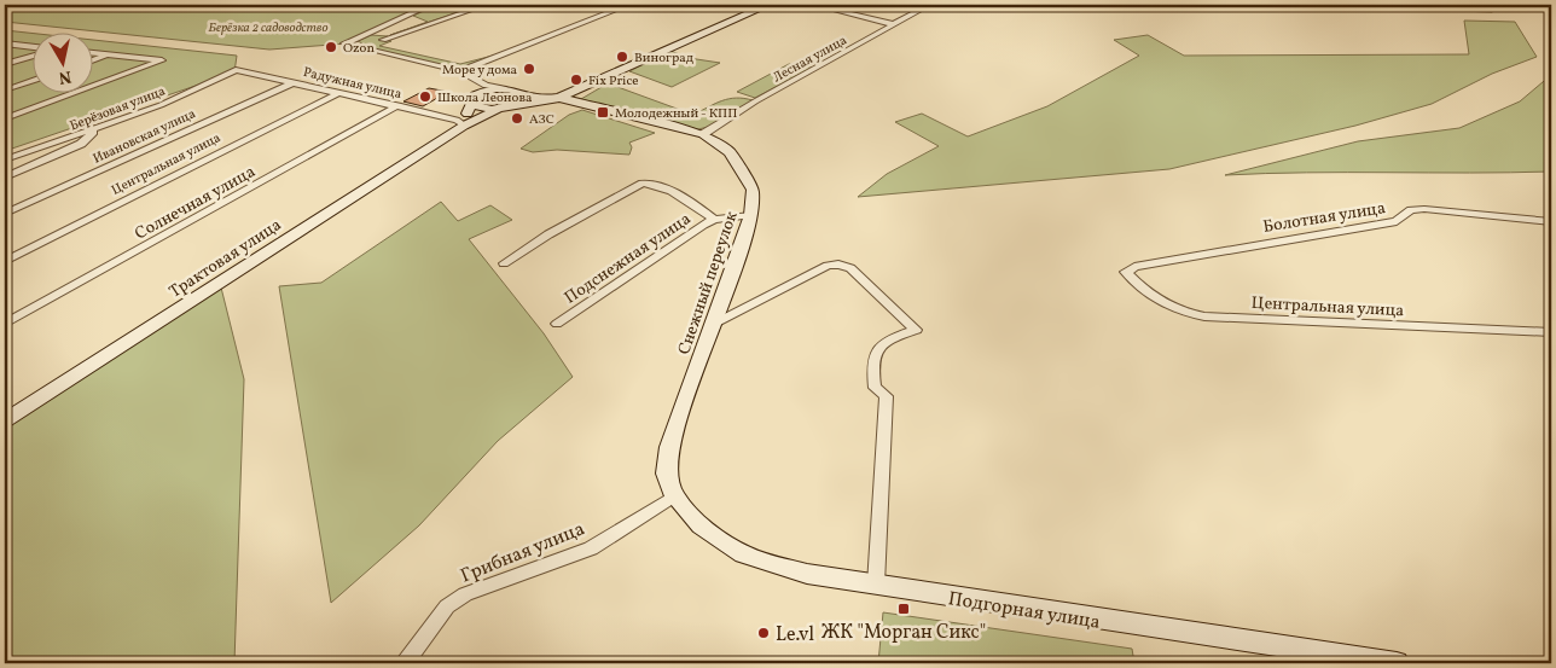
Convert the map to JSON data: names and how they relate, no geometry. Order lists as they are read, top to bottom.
{
  "streets": {
    "street": [
      "Лесная улица",
      "Радужная улица",
      "Берёзовая улица",
      "Ивановская улица",
      "Центральная улица",
      "Солнечная улица",
      "Болотная улица",
      "Трактовая улица",
      "Подснежная улица",
      "Снежный переулок",
      "Грибная улица",
      "Подгорная улица"
    ]
  },
  "crossings": [
    ["Лесная улица", "Снежный переулок"],
    ["Радужная улица", "Берёзовая улица"],
    ["Радужная улица", "Ивановская улица"],
    ["Радужная улица", "Центральная улица"],
    ["Радужная улица", "Солнечная улица"],
    ["Радужная улица", "Трактовая улица"],
    ["Центральная улица", "Болотная улица"],
    ["Подснежная улица", "Снежный переулок"],
    ["Снежный переулок", "Грибная улица"],
    ["Снежный переулок", "Подгорная улица"],
    ["Грибная улица", "Подгорная улица"]
  ],
  "parks": ["Берёзка 2 садоводство"],
  "places": {
    "other": [
      "Ozon",
      "Виноград",
      "Море у дома",
      "Fix Price",
      "Школа Леонова",
      "АЗС",
      "Le.vl"
    ],
    "transit": ["Молодежный - КПП", "ЖК \"Морган Сикс\""]
  },
  "north": "bottom"
}
